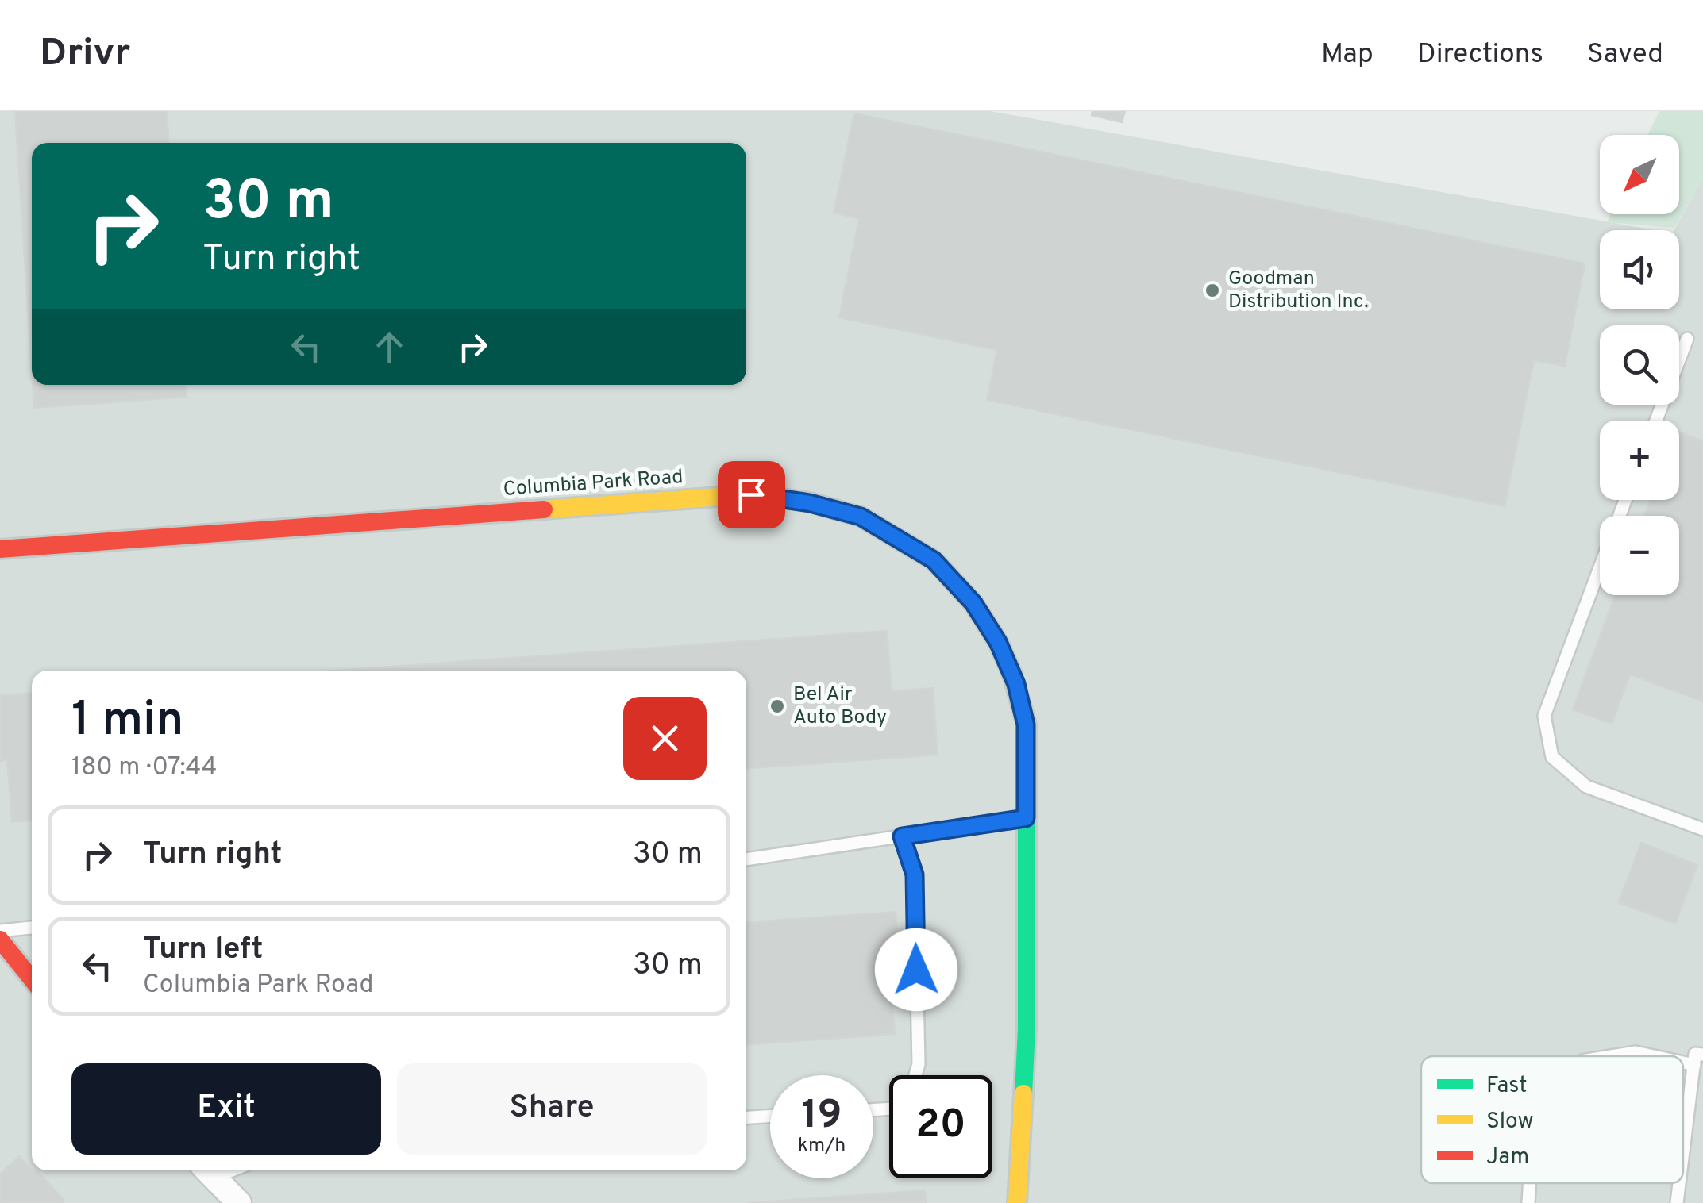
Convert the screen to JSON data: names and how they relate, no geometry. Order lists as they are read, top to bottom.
{
  "streets": {
    "street": ["Columbia Park Road"]
  },
  "places": ["Goodman Distribution Inc.", "Bel Air Auto Body"],
  "legend": ["Fast", "Slow", "Jam"],
  "north": "bottom left",
  "page": {
    "header": "Drivr",
    "nav": ["Map", "Directions", "Saved"],
    "map_buttons": ["+", "−"],
    "turn": ["30 m", "Turn right"],
    "heading": ["1 min", "180 m · 07:44"],
    "list": [
      {
        "name": "Turn right",
        "value": "30 m"
      },
      {
        "name": "Turn left",
        "note": "Columbia Park Road",
        "value": "30 m"
      }
    ],
    "buttons": ["Exit", "Share"],
    "speed": "19 km/h",
    "limit": "20"
  }
}
